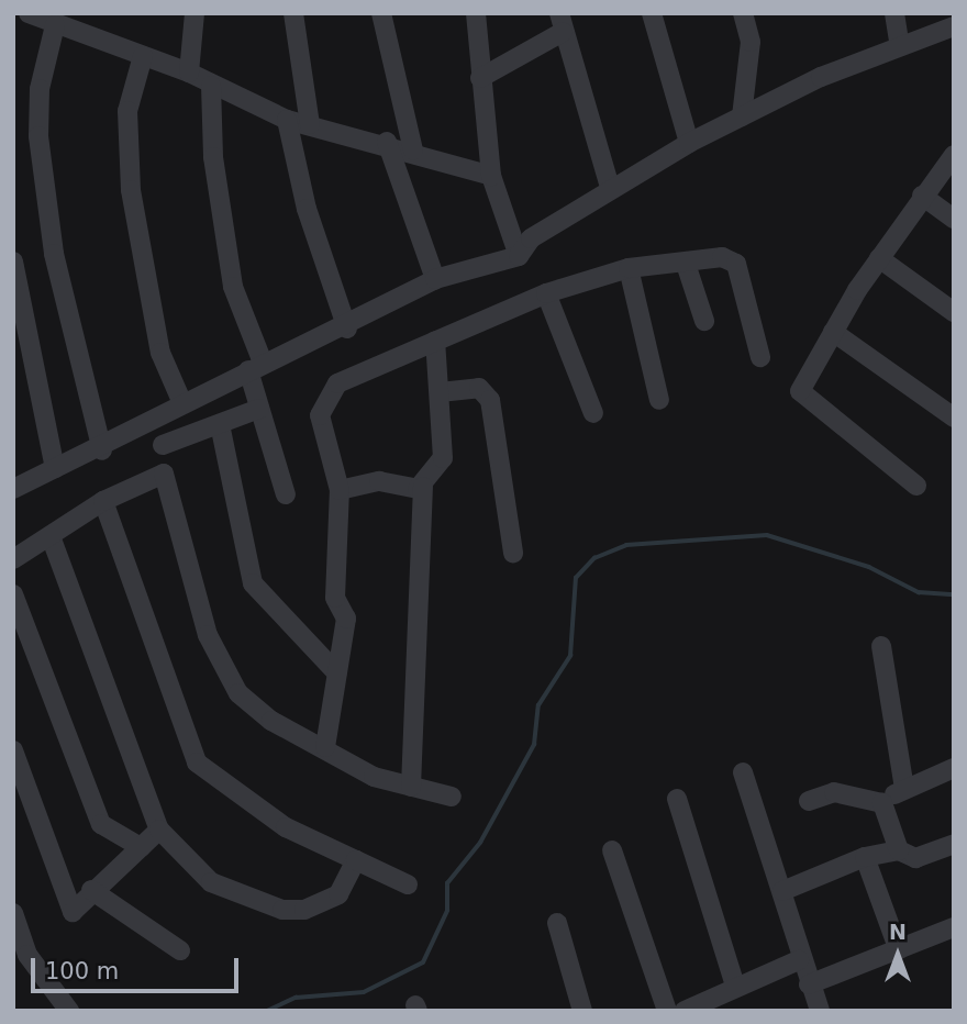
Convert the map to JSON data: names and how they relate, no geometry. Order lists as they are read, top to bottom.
{
  "scale_bar": "100 m",
  "north": "top"
}
